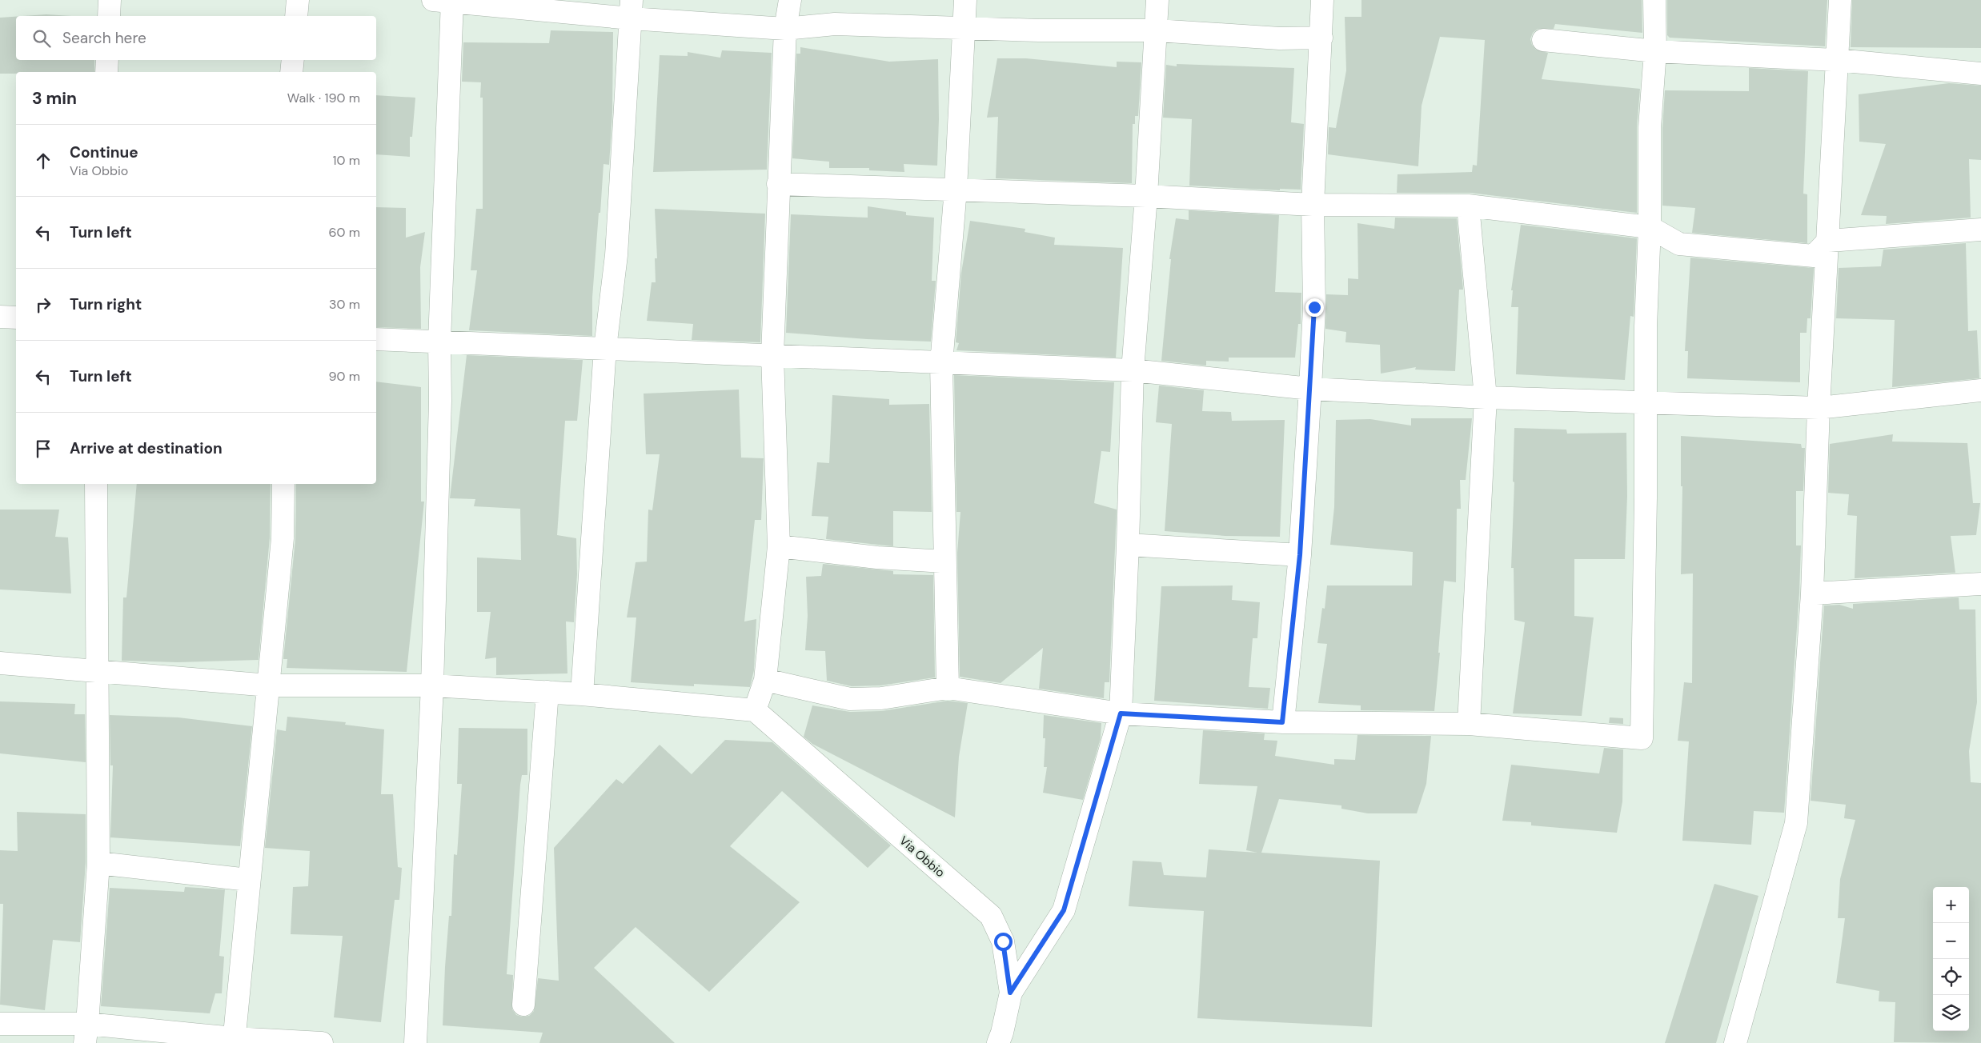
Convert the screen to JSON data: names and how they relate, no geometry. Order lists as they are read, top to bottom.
{
  "streets": {
    "street": ["Via Obbio"]
  },
  "page": {
    "search": "Search here",
    "heading": ["3 min", "Walk · 190 m"],
    "list": [
      ["Continue", "Via Obbio", "10 m"],
      ["Turn left", "60 m"],
      ["Turn right", "30 m"],
      ["Turn left", "90 m"],
      "Arrive at destination"
    ],
    "map_buttons": ["+", "−"]
  }
}
